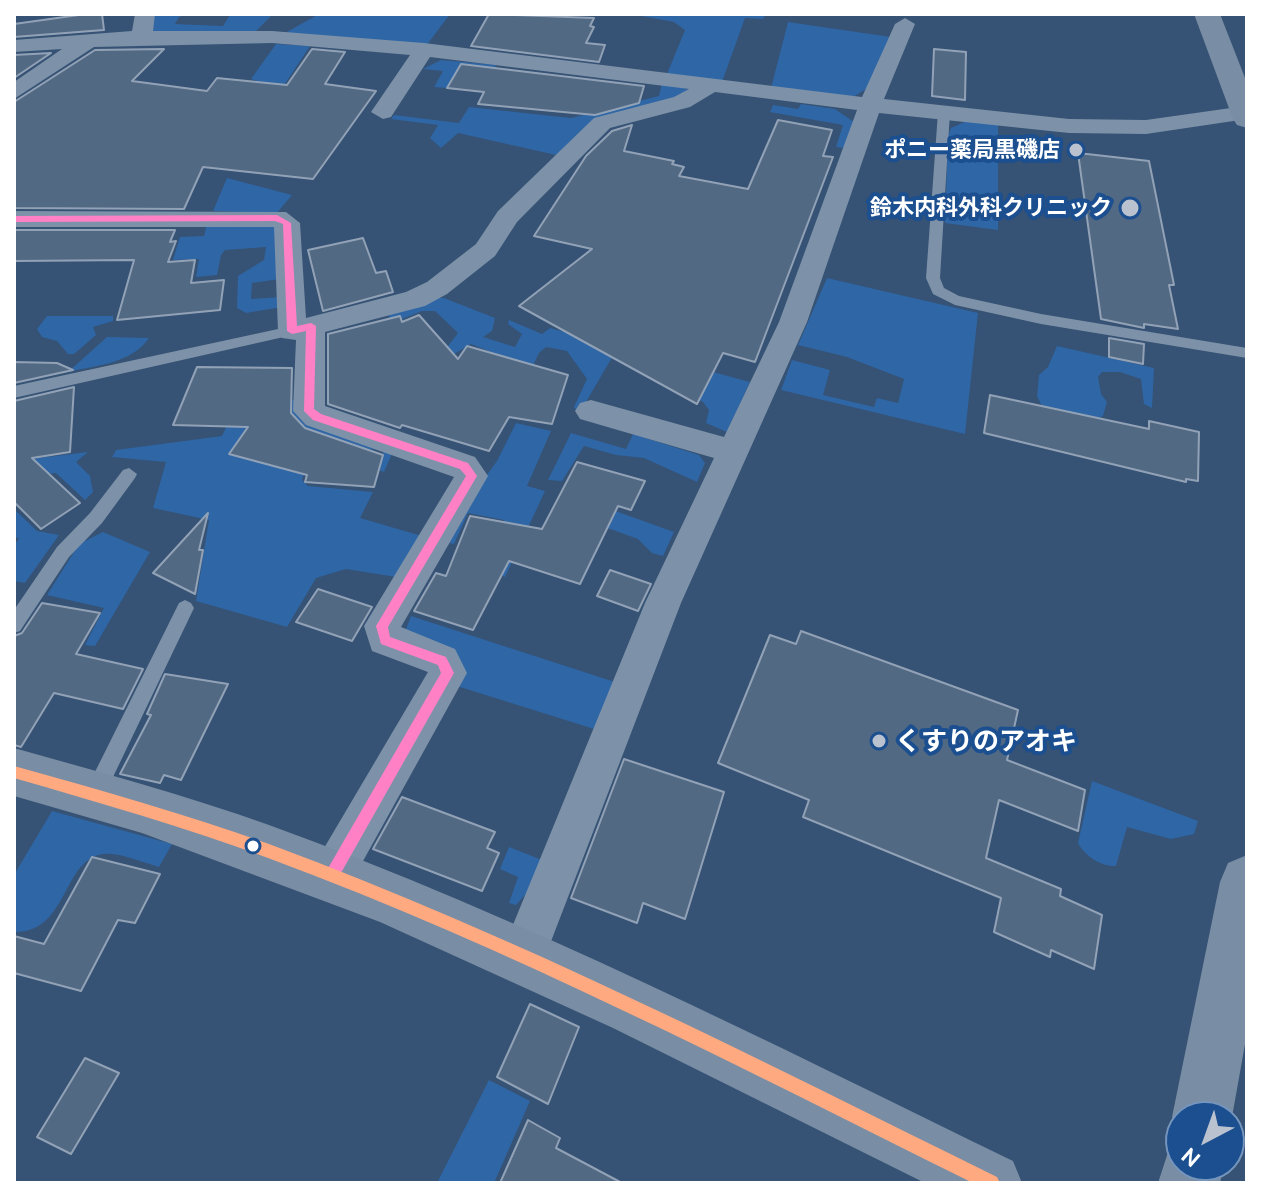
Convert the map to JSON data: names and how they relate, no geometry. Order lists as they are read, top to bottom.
{
  "places": ["ポニー薬局黒磯店", "鈴木内科外科クリニック", "くすりのアオキ"],
  "north": "bottom left"
}
